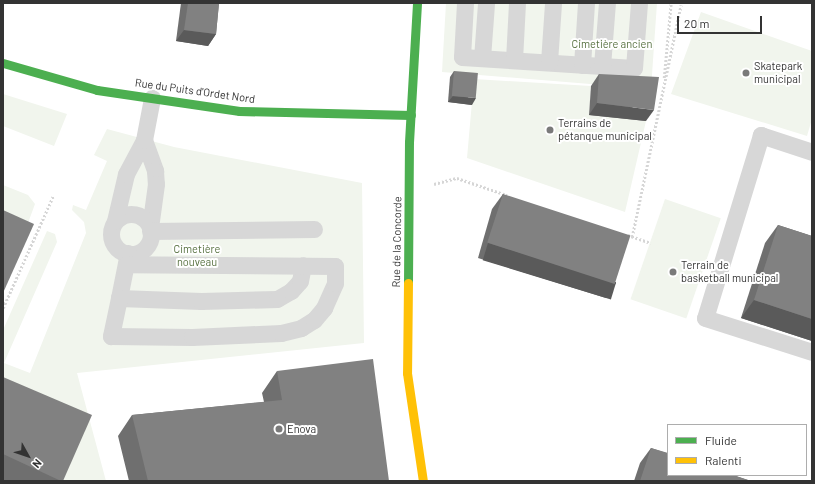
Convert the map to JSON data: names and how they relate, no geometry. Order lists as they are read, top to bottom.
{
  "streets": {
    "street": ["Rue du Puits d'Ordet Nord", "Rue de la Concorde"]
  },
  "crossings": [
    ["Rue du Puits d'Ordet Nord", "Rue de la Concorde"]
  ],
  "parks": ["Cimetière ancien", "Cimetière nouveau"],
  "places": [
    "Skatepark municipal",
    "Terrains de pétanque municipal",
    "Terrain de basketball municipal",
    "Enova"
  ],
  "legend": ["Fluide", "Ralenti"],
  "scale_bar": "20 m",
  "north": "bottom right"
}
